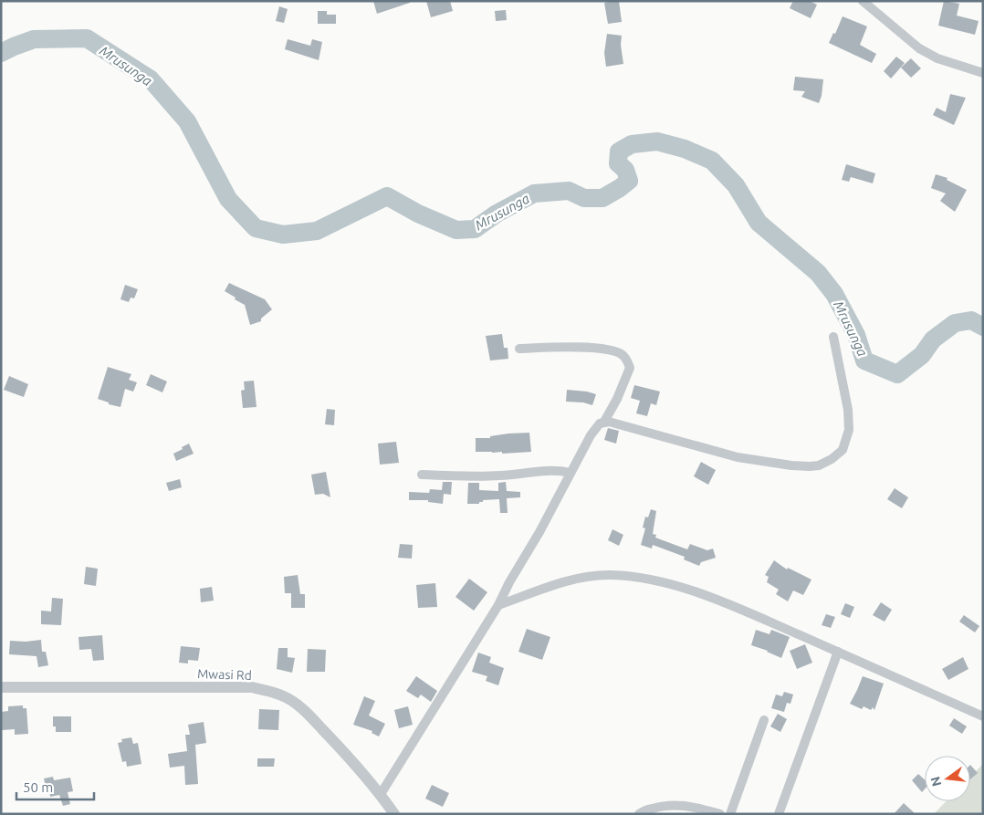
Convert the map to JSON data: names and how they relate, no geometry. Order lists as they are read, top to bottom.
{
  "streets": {
    "street": ["Mwasi Rd"]
  },
  "water": ["Mrusunga"],
  "scale_bar": "50 m",
  "north": "left"
}
